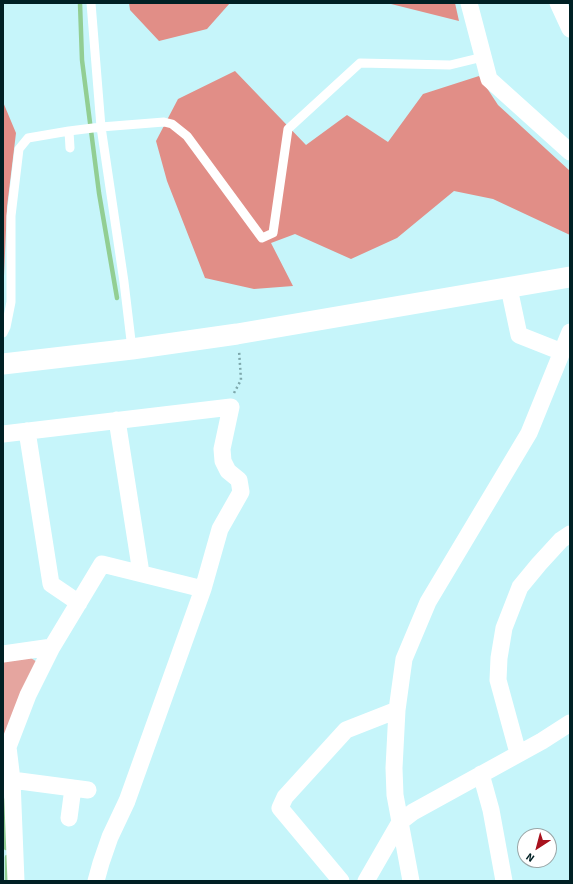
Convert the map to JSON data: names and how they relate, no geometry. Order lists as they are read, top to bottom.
{
  "north": "bottom left"
}
